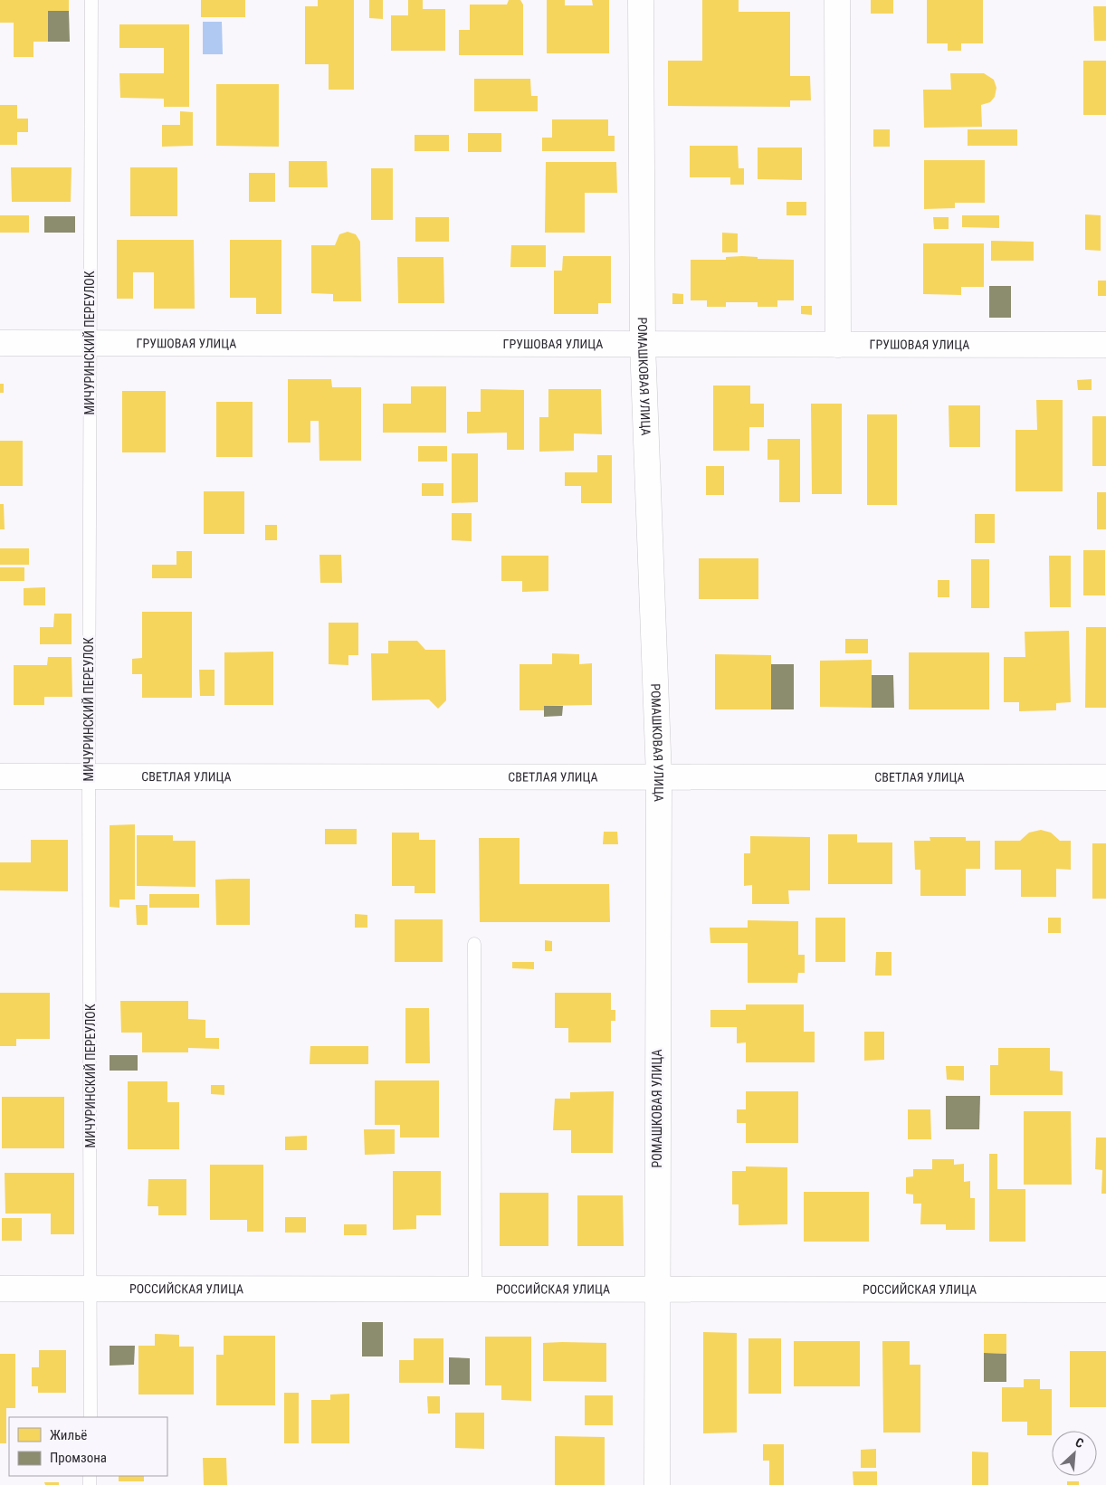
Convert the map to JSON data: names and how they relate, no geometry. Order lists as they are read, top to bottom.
{
  "streets": {
    "street": [
      "ГРУШОВАЯ УЛИЦА",
      "РОМАШКОВАЯ УЛИЦА",
      "СВЕТЛАЯ УЛИЦА",
      "РОССИЙСКАЯ УЛИЦА"
    ],
    "lane": ["МИЧУРИНСКИЙ ПЕРЕУЛОК"]
  },
  "crossings": [
    ["МИЧУРИНСКИЙ ПЕРЕУЛОК", "ГРУШОВАЯ УЛИЦА"],
    ["МИЧУРИНСКИЙ ПЕРЕУЛОК", "СВЕТЛАЯ УЛИЦА"],
    ["МИЧУРИНСКИЙ ПЕРЕУЛОК", "РОССИЙСКАЯ УЛИЦА"],
    ["ГРУШОВАЯ УЛИЦА", "РОМАШКОВАЯ УЛИЦА"],
    ["РОМАШКОВАЯ УЛИЦА", "СВЕТЛАЯ УЛИЦА"],
    ["РОМАШКОВАЯ УЛИЦА", "РОССИЙСКАЯ УЛИЦА"]
  ],
  "legend": ["Жильё", "Промзона"],
  "north": "top right"
}
